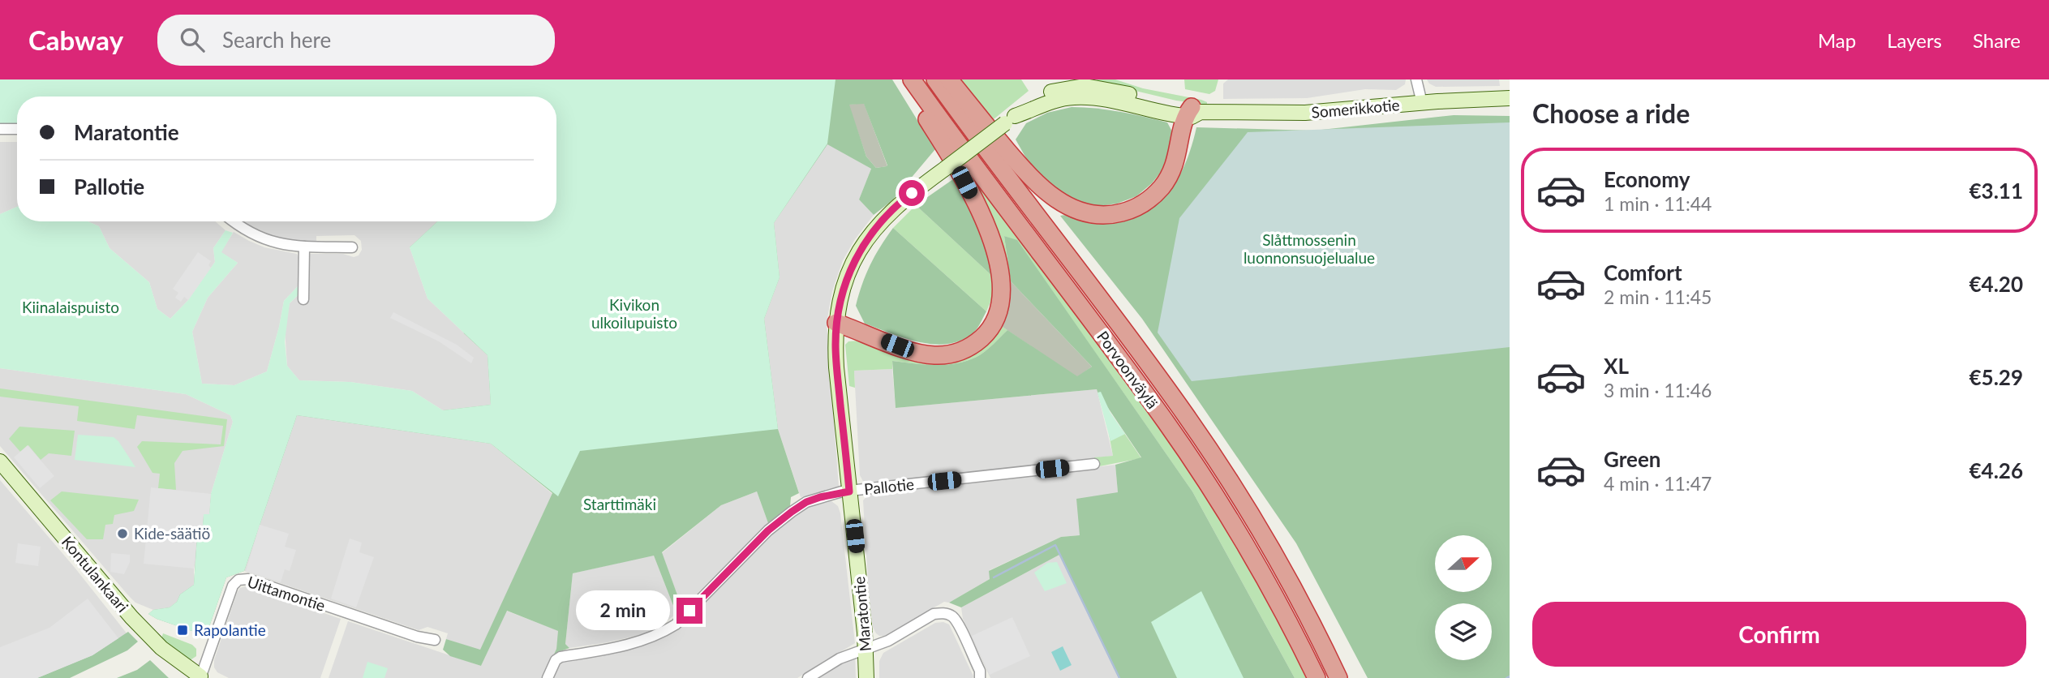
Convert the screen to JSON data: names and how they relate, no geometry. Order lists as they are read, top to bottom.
{
  "streets": {
    "highway": ["Porvoonväylä"],
    "main road": ["Somerikkotie", "Kontulankaari", "Maratontie"],
    "street": ["Pallotie", "Uittamontie"]
  },
  "crossings": [
    ["Somerikkotie", "Maratontie"],
    ["Pallotie", "Maratontie"],
    ["Kontulankaari", "Uittamontie"]
  ],
  "parks": [
    "Slåttmossenin luonnonsuojelualue",
    "Kivikon ulkoilupuisto",
    "Kiinalaispuisto",
    "Starttimäki"
  ],
  "places": {
    "other": ["Kide-säätiö"],
    "transit": ["Rapolantie"]
  },
  "north": "right",
  "page": {
    "header": "Cabway",
    "search": "Search here",
    "nav": ["Map", "Layers", "Share"],
    "heading": "Choose a ride",
    "banner": ["Maratontie", "Pallotie"],
    "list": [
      {
        "name": "Economy",
        "note": "1 min · 11:44",
        "value": "€3.11"
      },
      {
        "name": "Comfort",
        "note": "2 min · 11:45",
        "value": "€4.20"
      },
      {
        "name": "XL",
        "note": "3 min · 11:46",
        "value": "€5.29"
      },
      {
        "name": "Green",
        "note": "4 min · 11:47",
        "value": "€4.26"
      }
    ],
    "bubble": "2 min",
    "buttons": "Confirm"
  }
}
